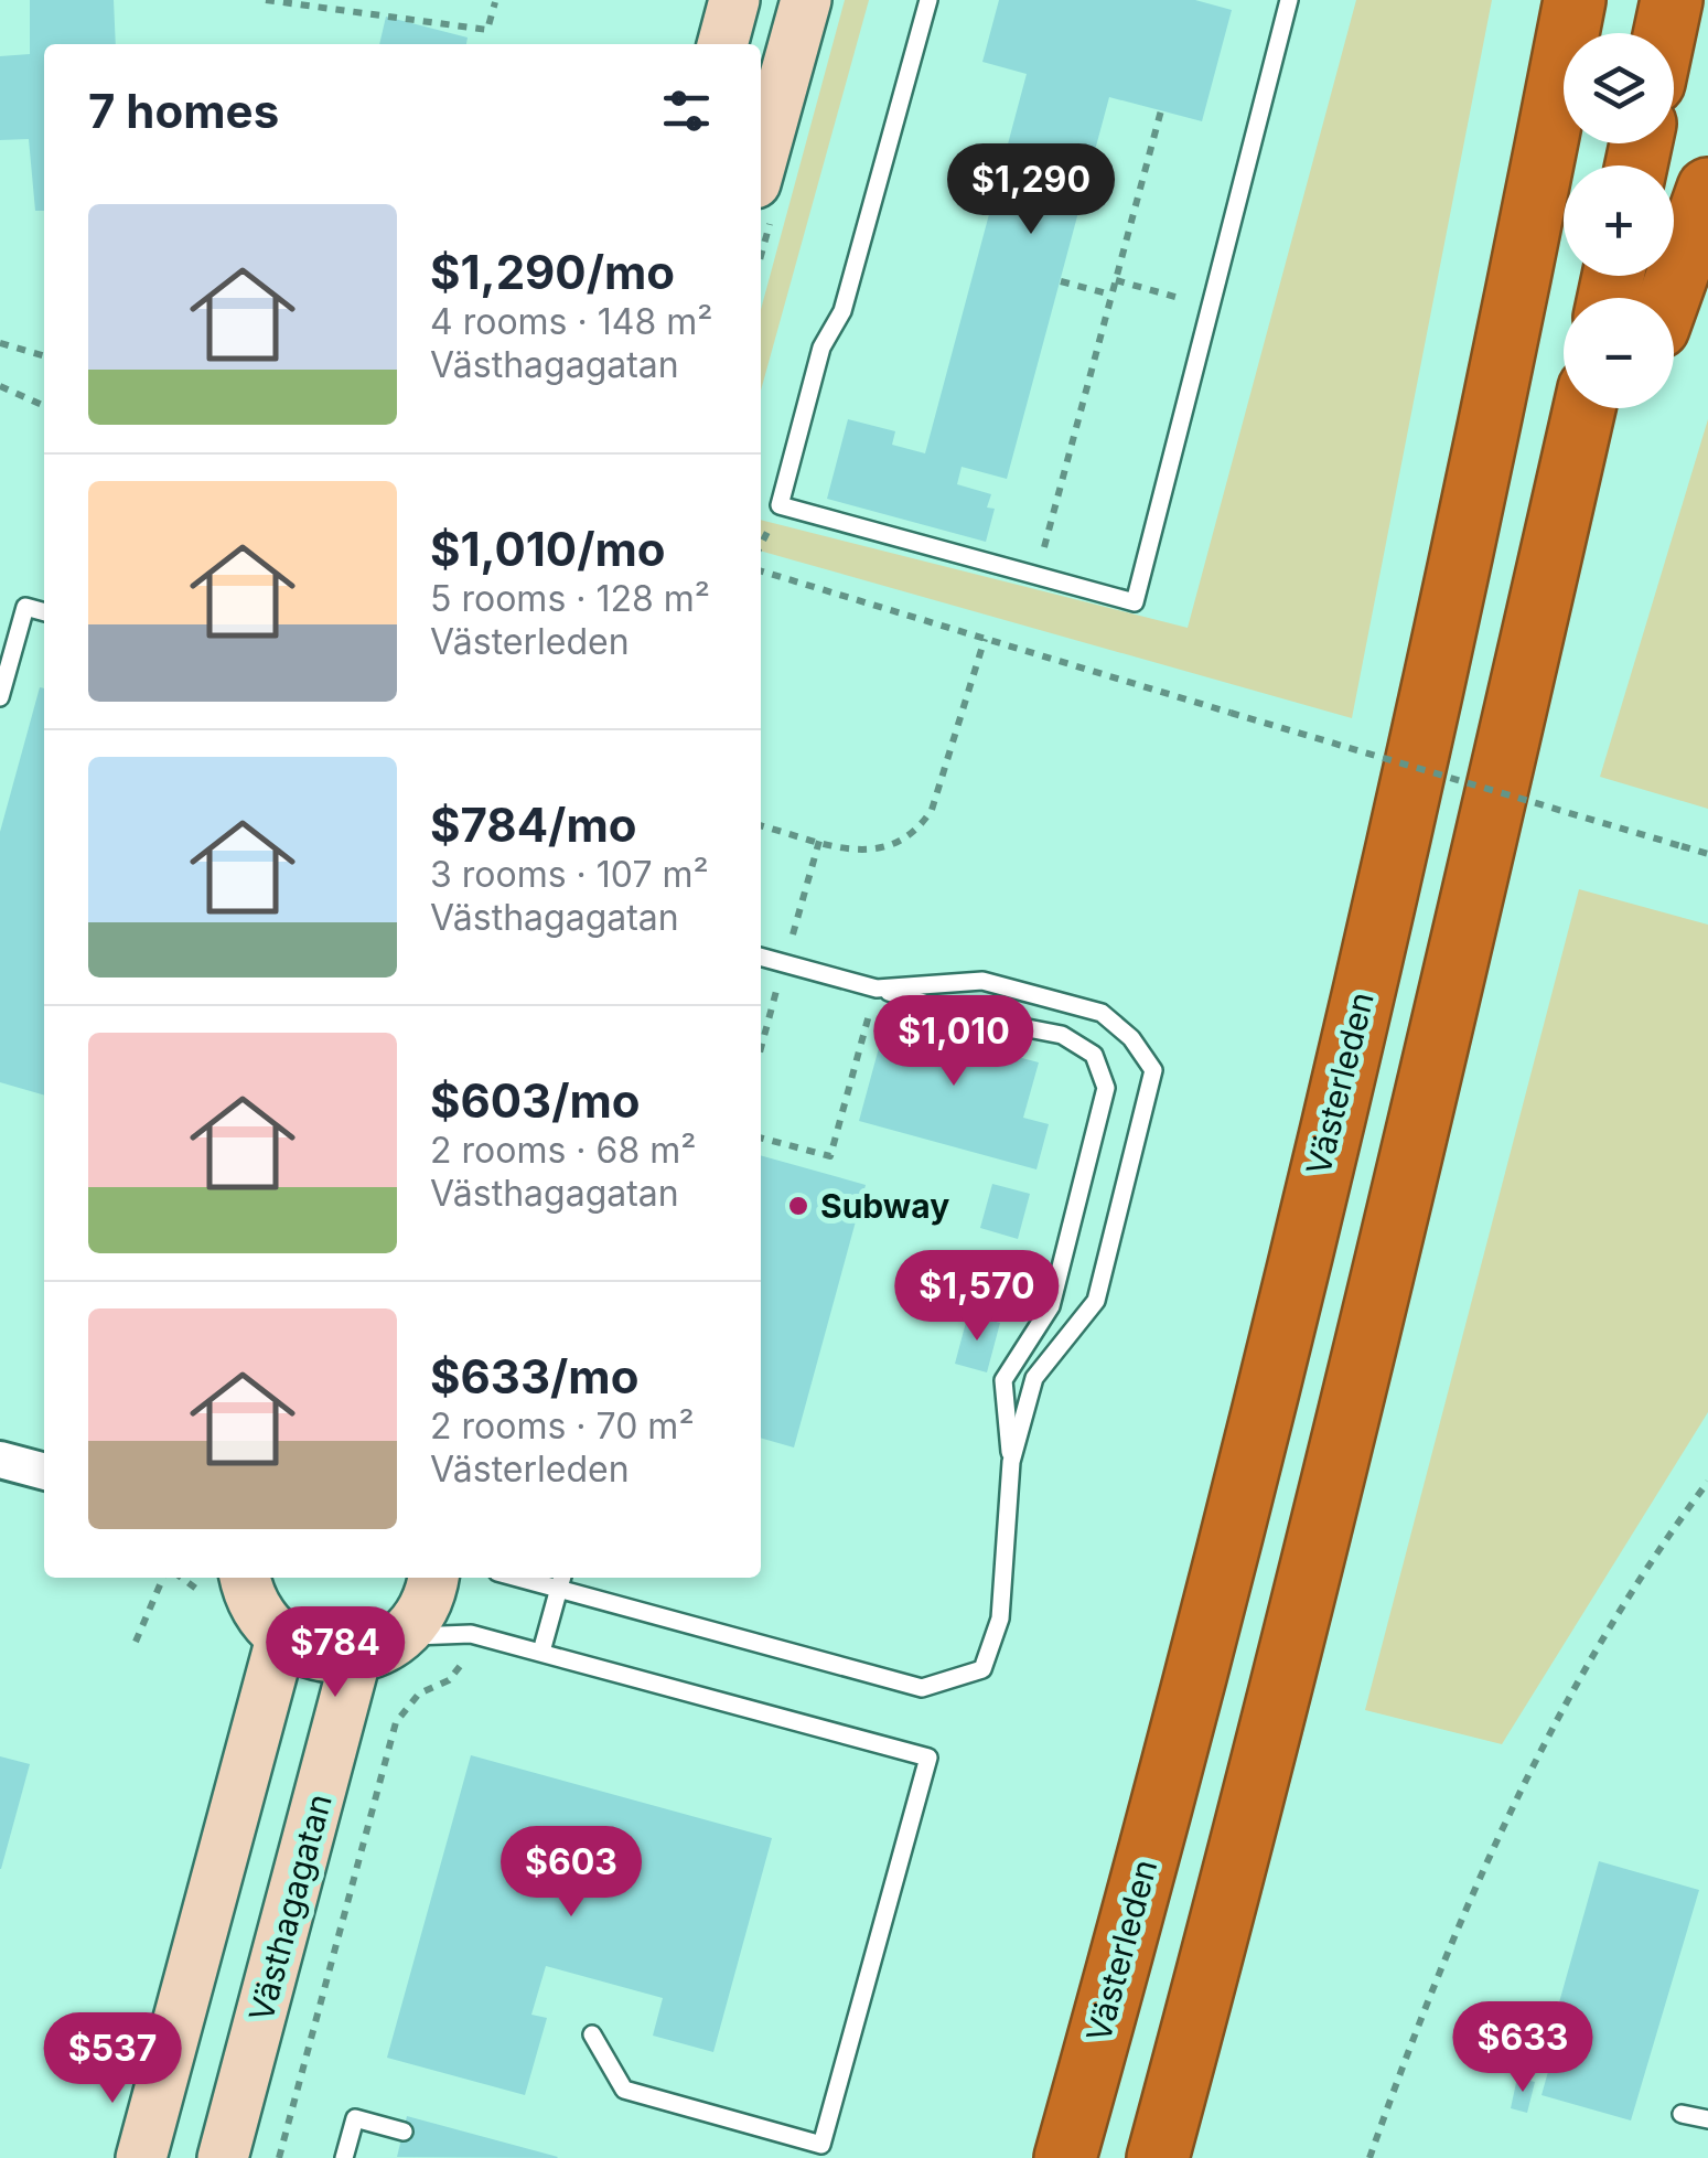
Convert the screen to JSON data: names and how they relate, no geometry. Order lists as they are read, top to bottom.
{
  "streets": {
    "highway": ["Västerleden"],
    "main road": ["Västhagagatan"]
  },
  "places": ["Subway"],
  "page": {
    "map_buttons": ["+", "−"],
    "heading": "7 homes",
    "price": [
      "$1,290",
      "$1,010",
      "$1,570",
      "$784",
      "$603",
      "$633",
      "$537"
    ],
    "list": [
      {
        "name": "$1,290/mo",
        "note": "4 rooms · 148 m² · Västhagagatan"
      },
      {
        "name": "$1,010/mo",
        "note": "5 rooms · 128 m² · Västerleden"
      },
      {
        "name": "$784/mo",
        "note": "3 rooms · 107 m² · Västhagagatan"
      },
      {
        "name": "$603/mo",
        "note": "2 rooms · 68 m² · Västhagagatan"
      },
      {
        "name": "$633/mo",
        "note": "2 rooms · 70 m² · Västerleden"
      }
    ]
  }
}
